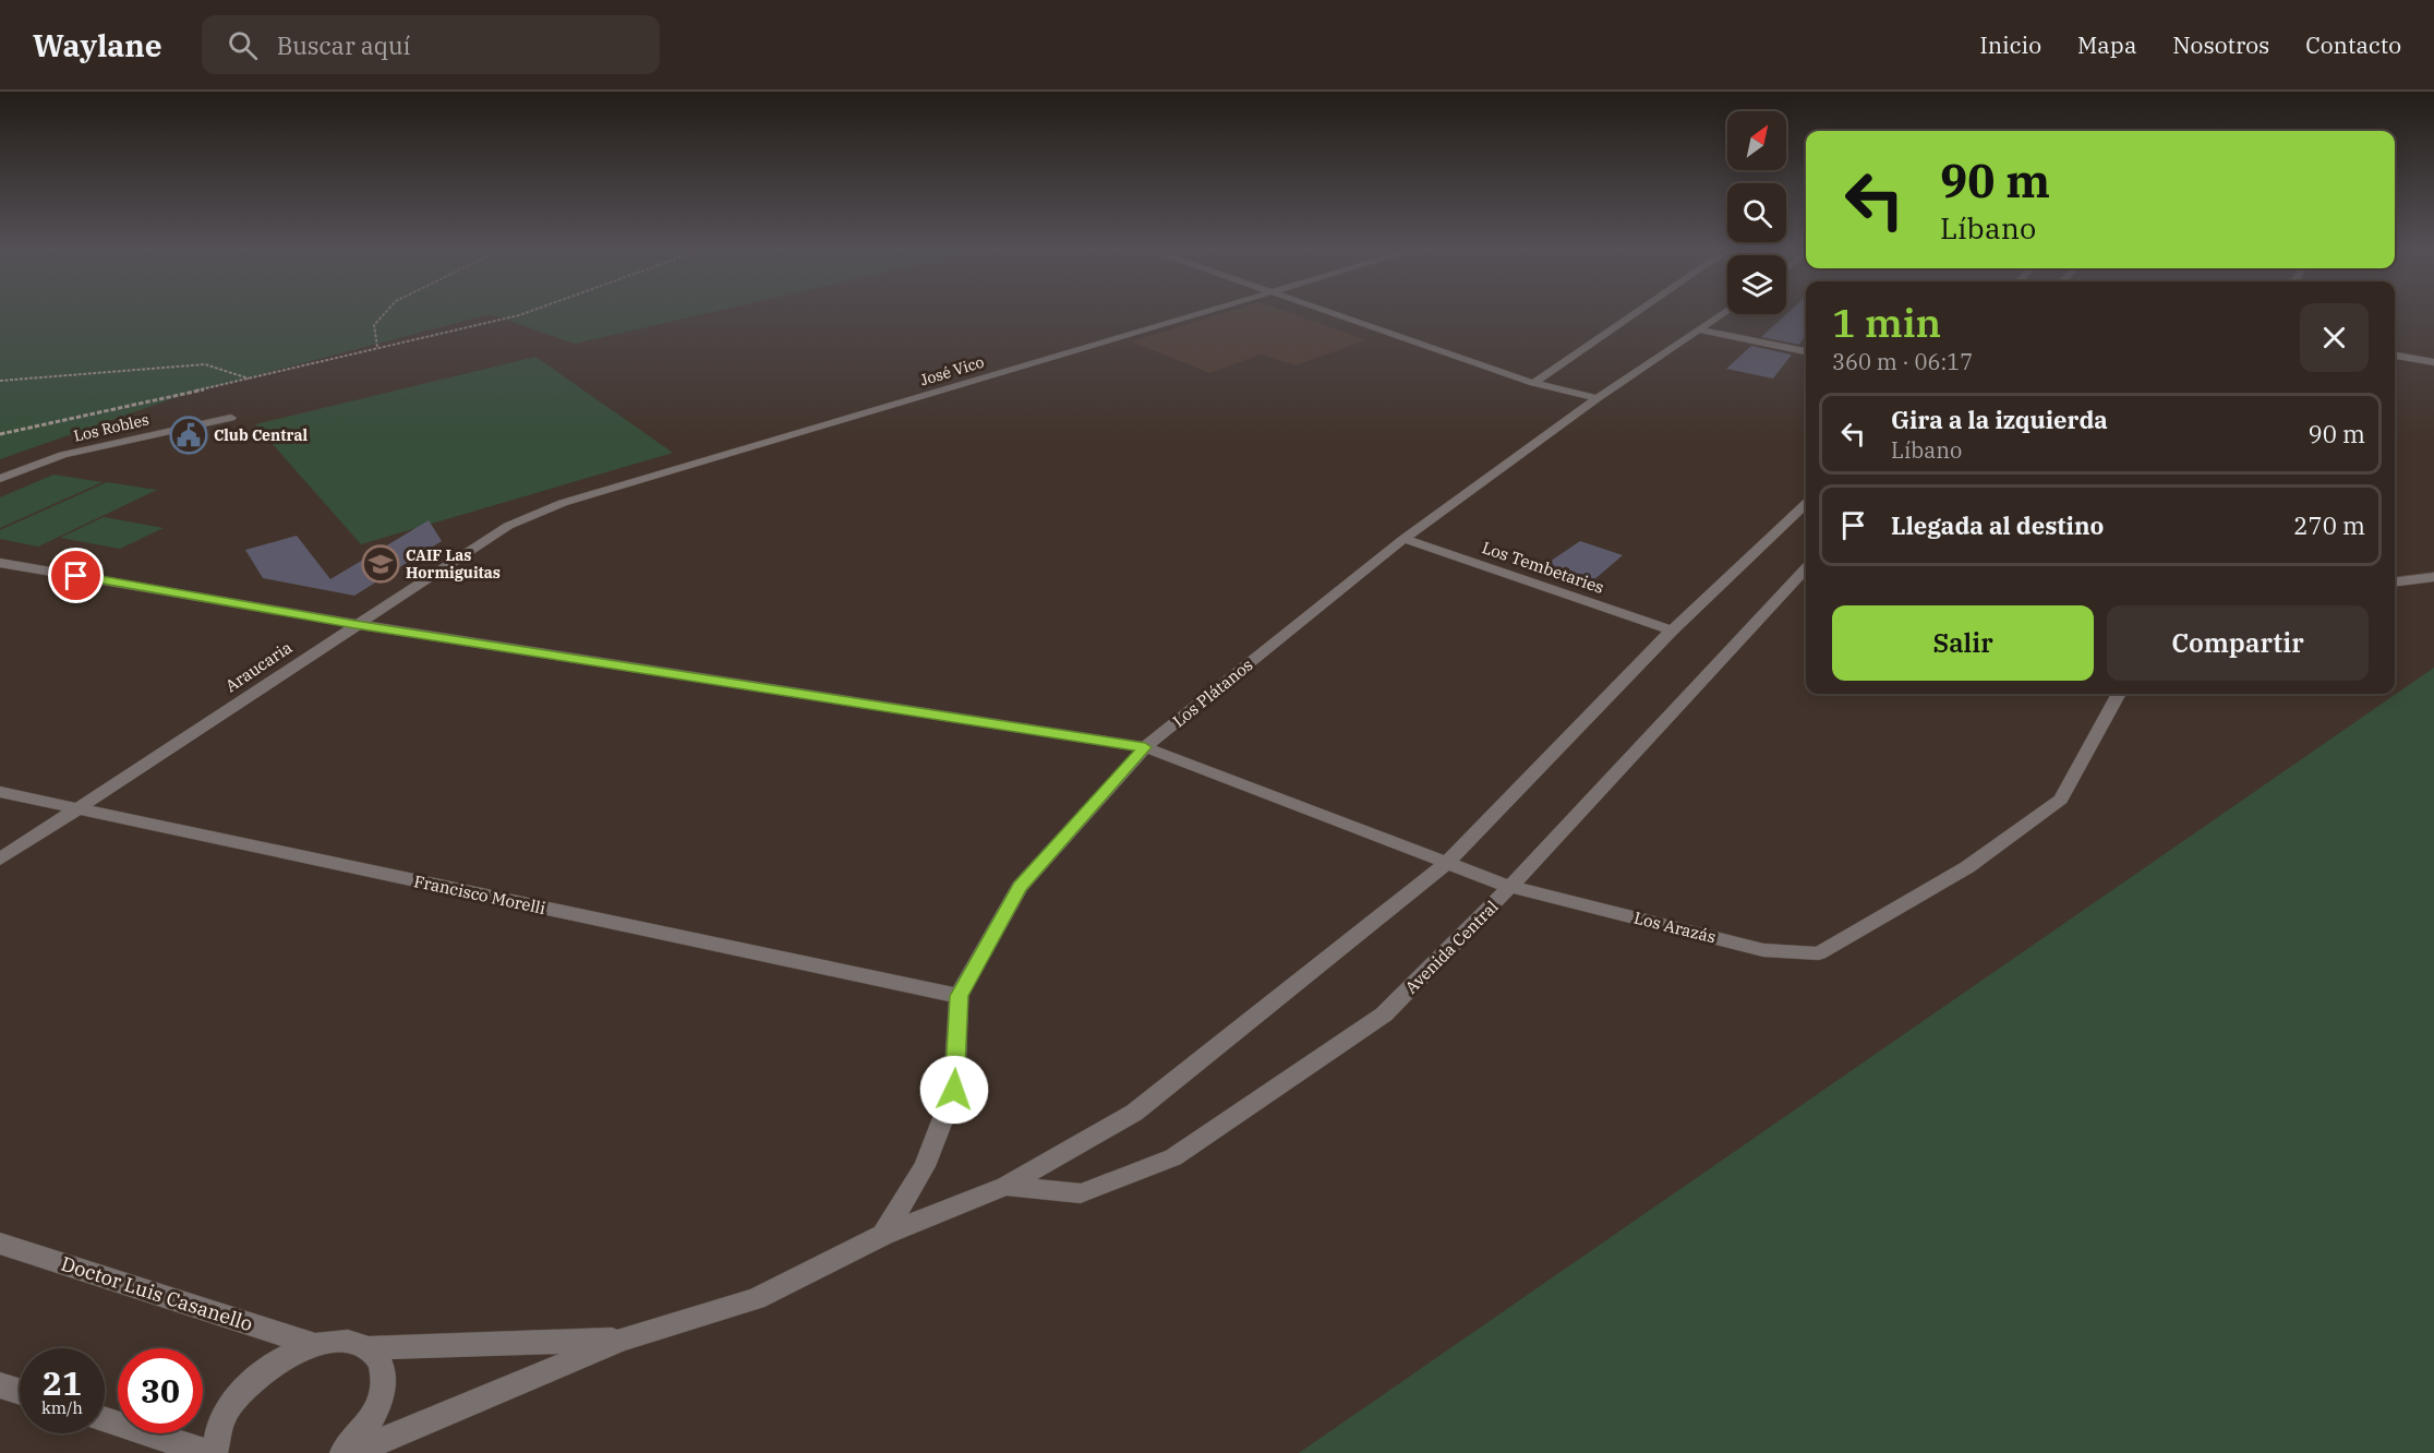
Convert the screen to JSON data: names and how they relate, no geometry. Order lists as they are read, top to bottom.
{
  "streets": {
    "street": [
      "José Vico",
      "Los Robles",
      "Los Tembetaries",
      "Araucaria",
      "Los Plátanos",
      "Francisco Morelli",
      "Los Arazás",
      "Avenida Central",
      "Doctor Luis Casanello"
    ]
  },
  "crossings": [
    ["José Vico", "Araucaria"],
    ["Los Tembetaries", "Los Plátanos"],
    ["Araucaria", "Francisco Morelli"],
    ["Araucaria", "Los Arazás"],
    ["Los Plátanos", "Francisco Morelli"],
    ["Los Plátanos", "Los Arazás"],
    ["Los Arazás", "Avenida Central"]
  ],
  "places": {
    "public building": ["Club Central"],
    "school or university": ["CAIF Las Hormiguitas"]
  },
  "north": "top right",
  "page": {
    "header": "Waylane",
    "search": "Buscar aquí",
    "nav": [
      "Inicio",
      "Mapa",
      "Nosotros",
      "Contacto"
    ],
    "turn": ["90 m", "Líbano"],
    "heading": ["1 min", "360 m · 06:17"],
    "list": [
      {
        "name": "Gira a la izquierda",
        "note": "Líbano",
        "value": "90 m"
      },
      {
        "name": "Llegada al destino",
        "value": "270 m"
      }
    ],
    "buttons": ["Salir", "Compartir"],
    "speed": "21 km/h",
    "limit": "30"
  }
}
